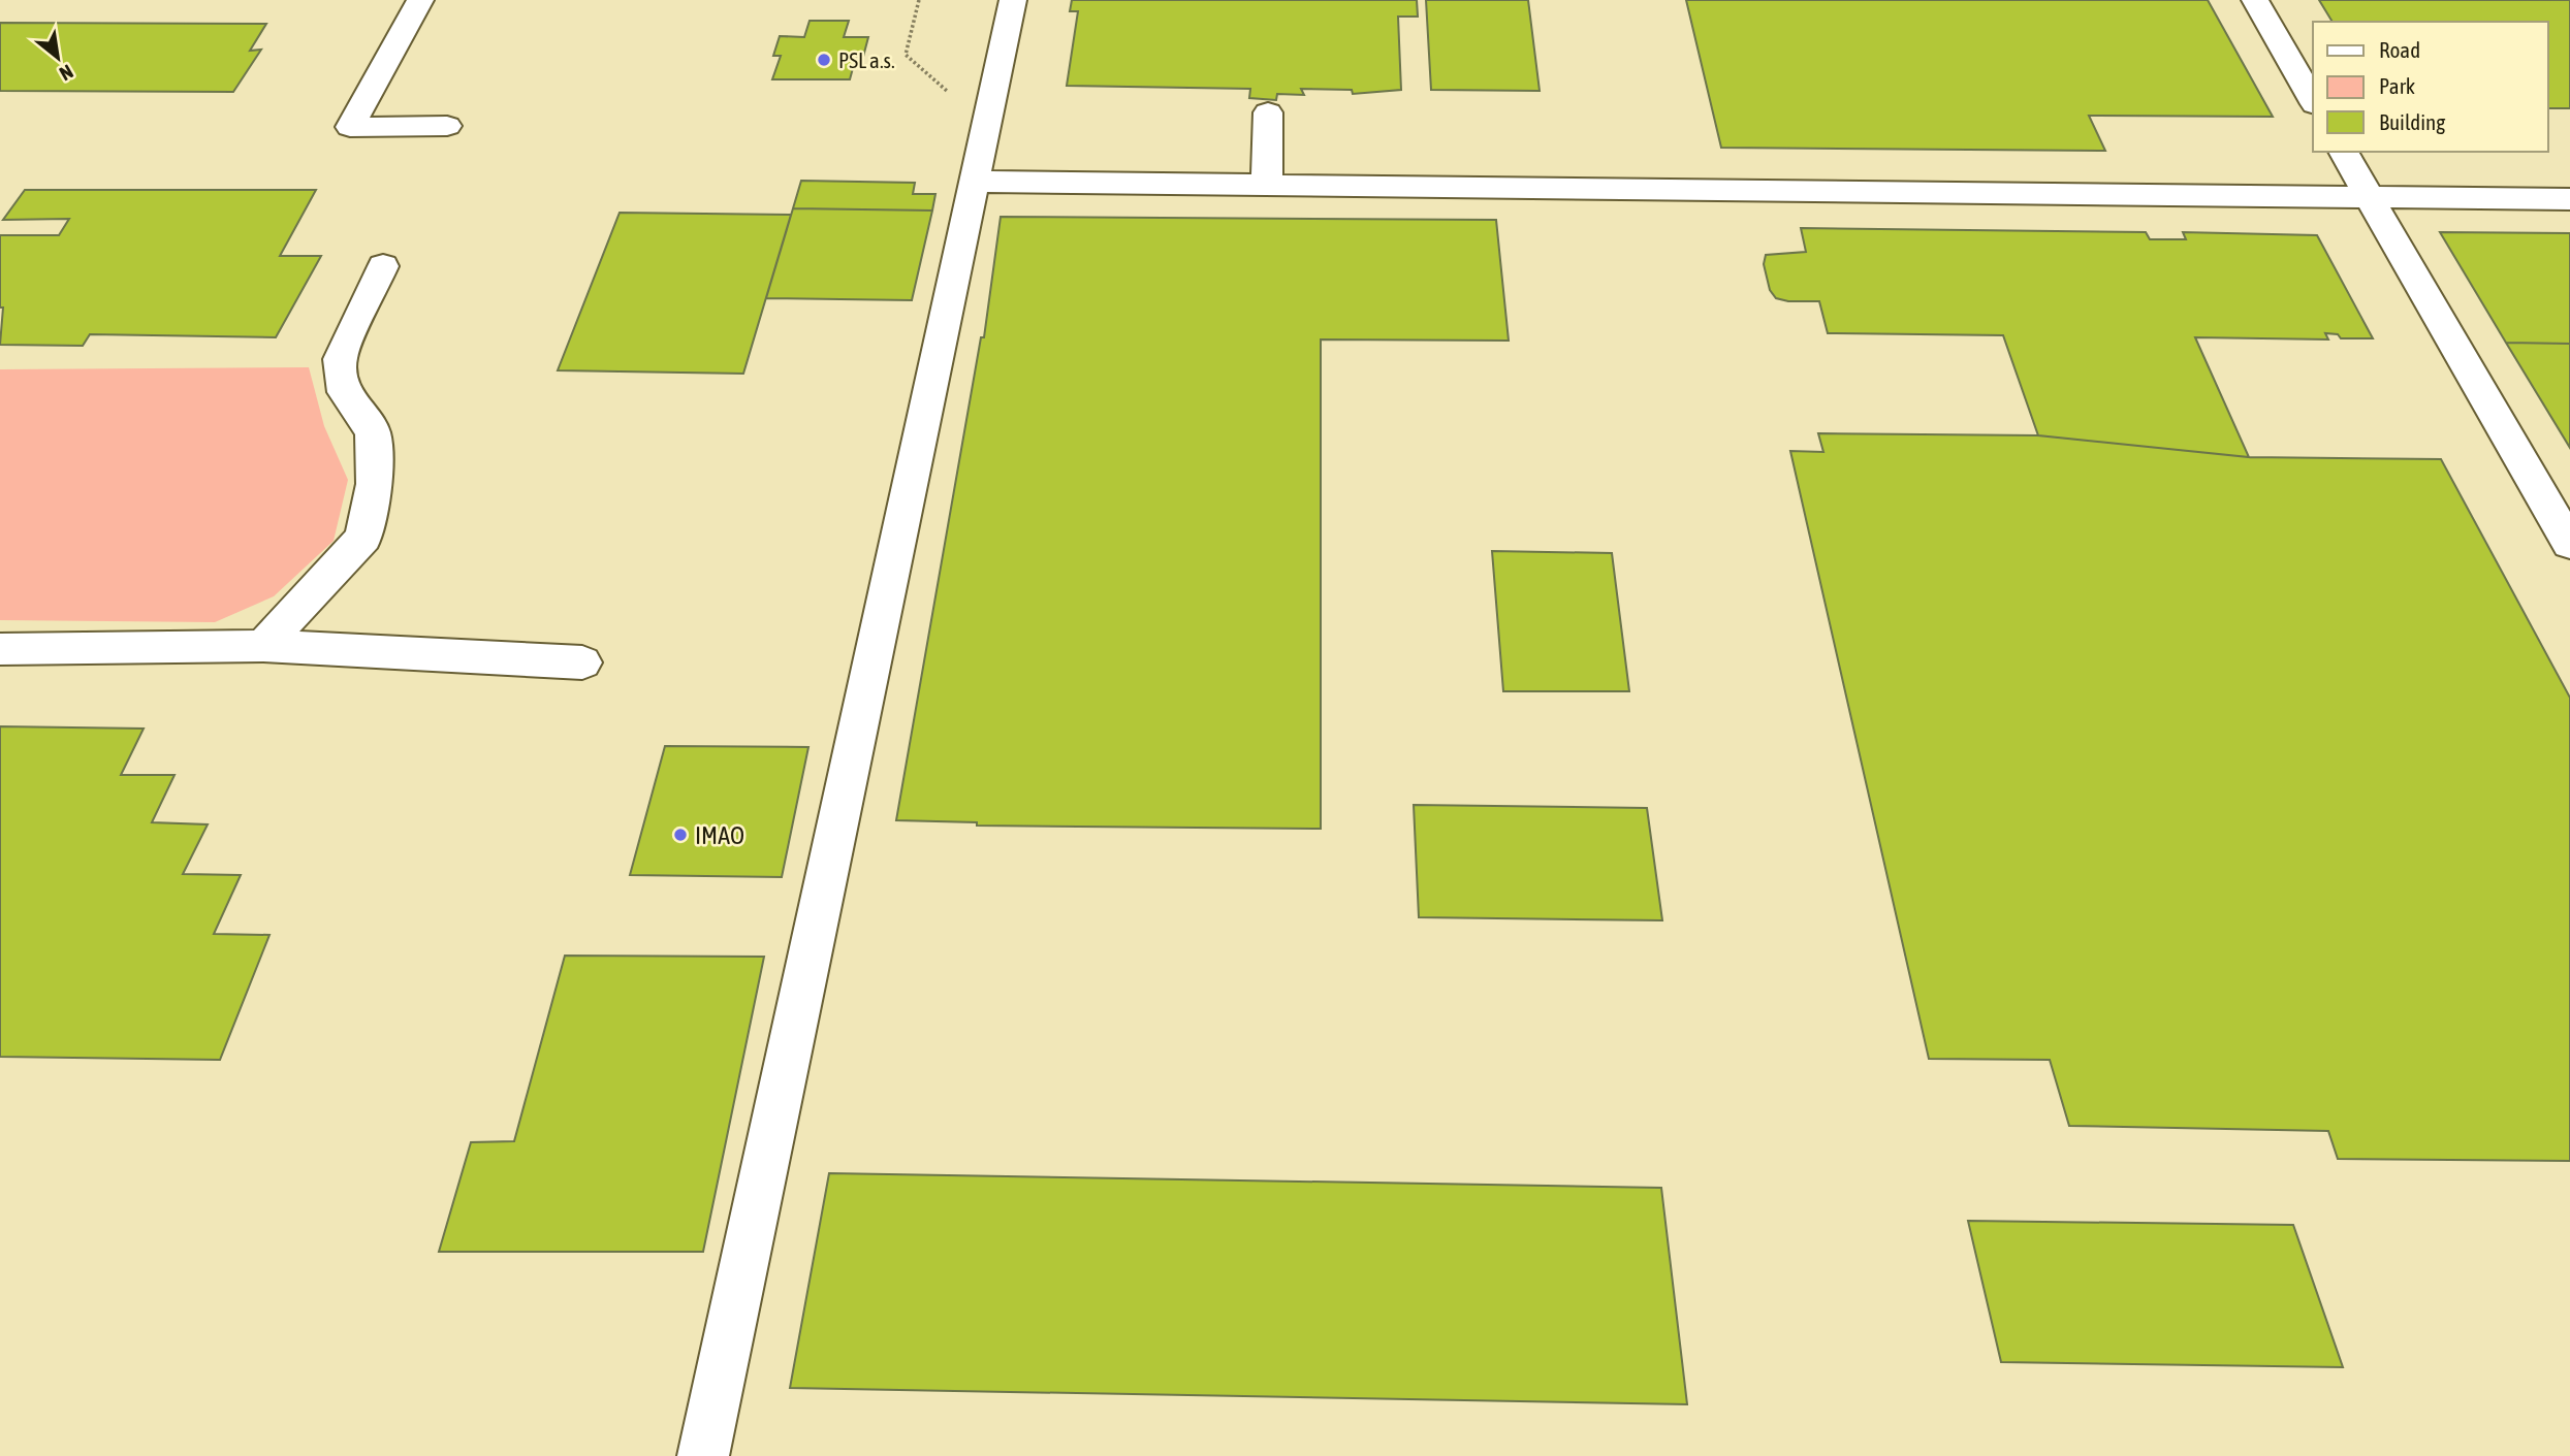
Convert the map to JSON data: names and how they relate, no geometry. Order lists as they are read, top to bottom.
{
  "places": ["PSL a.s.", "IMAO"],
  "legend": ["Road", "Park", "Building"],
  "north": "bottom right"
}
